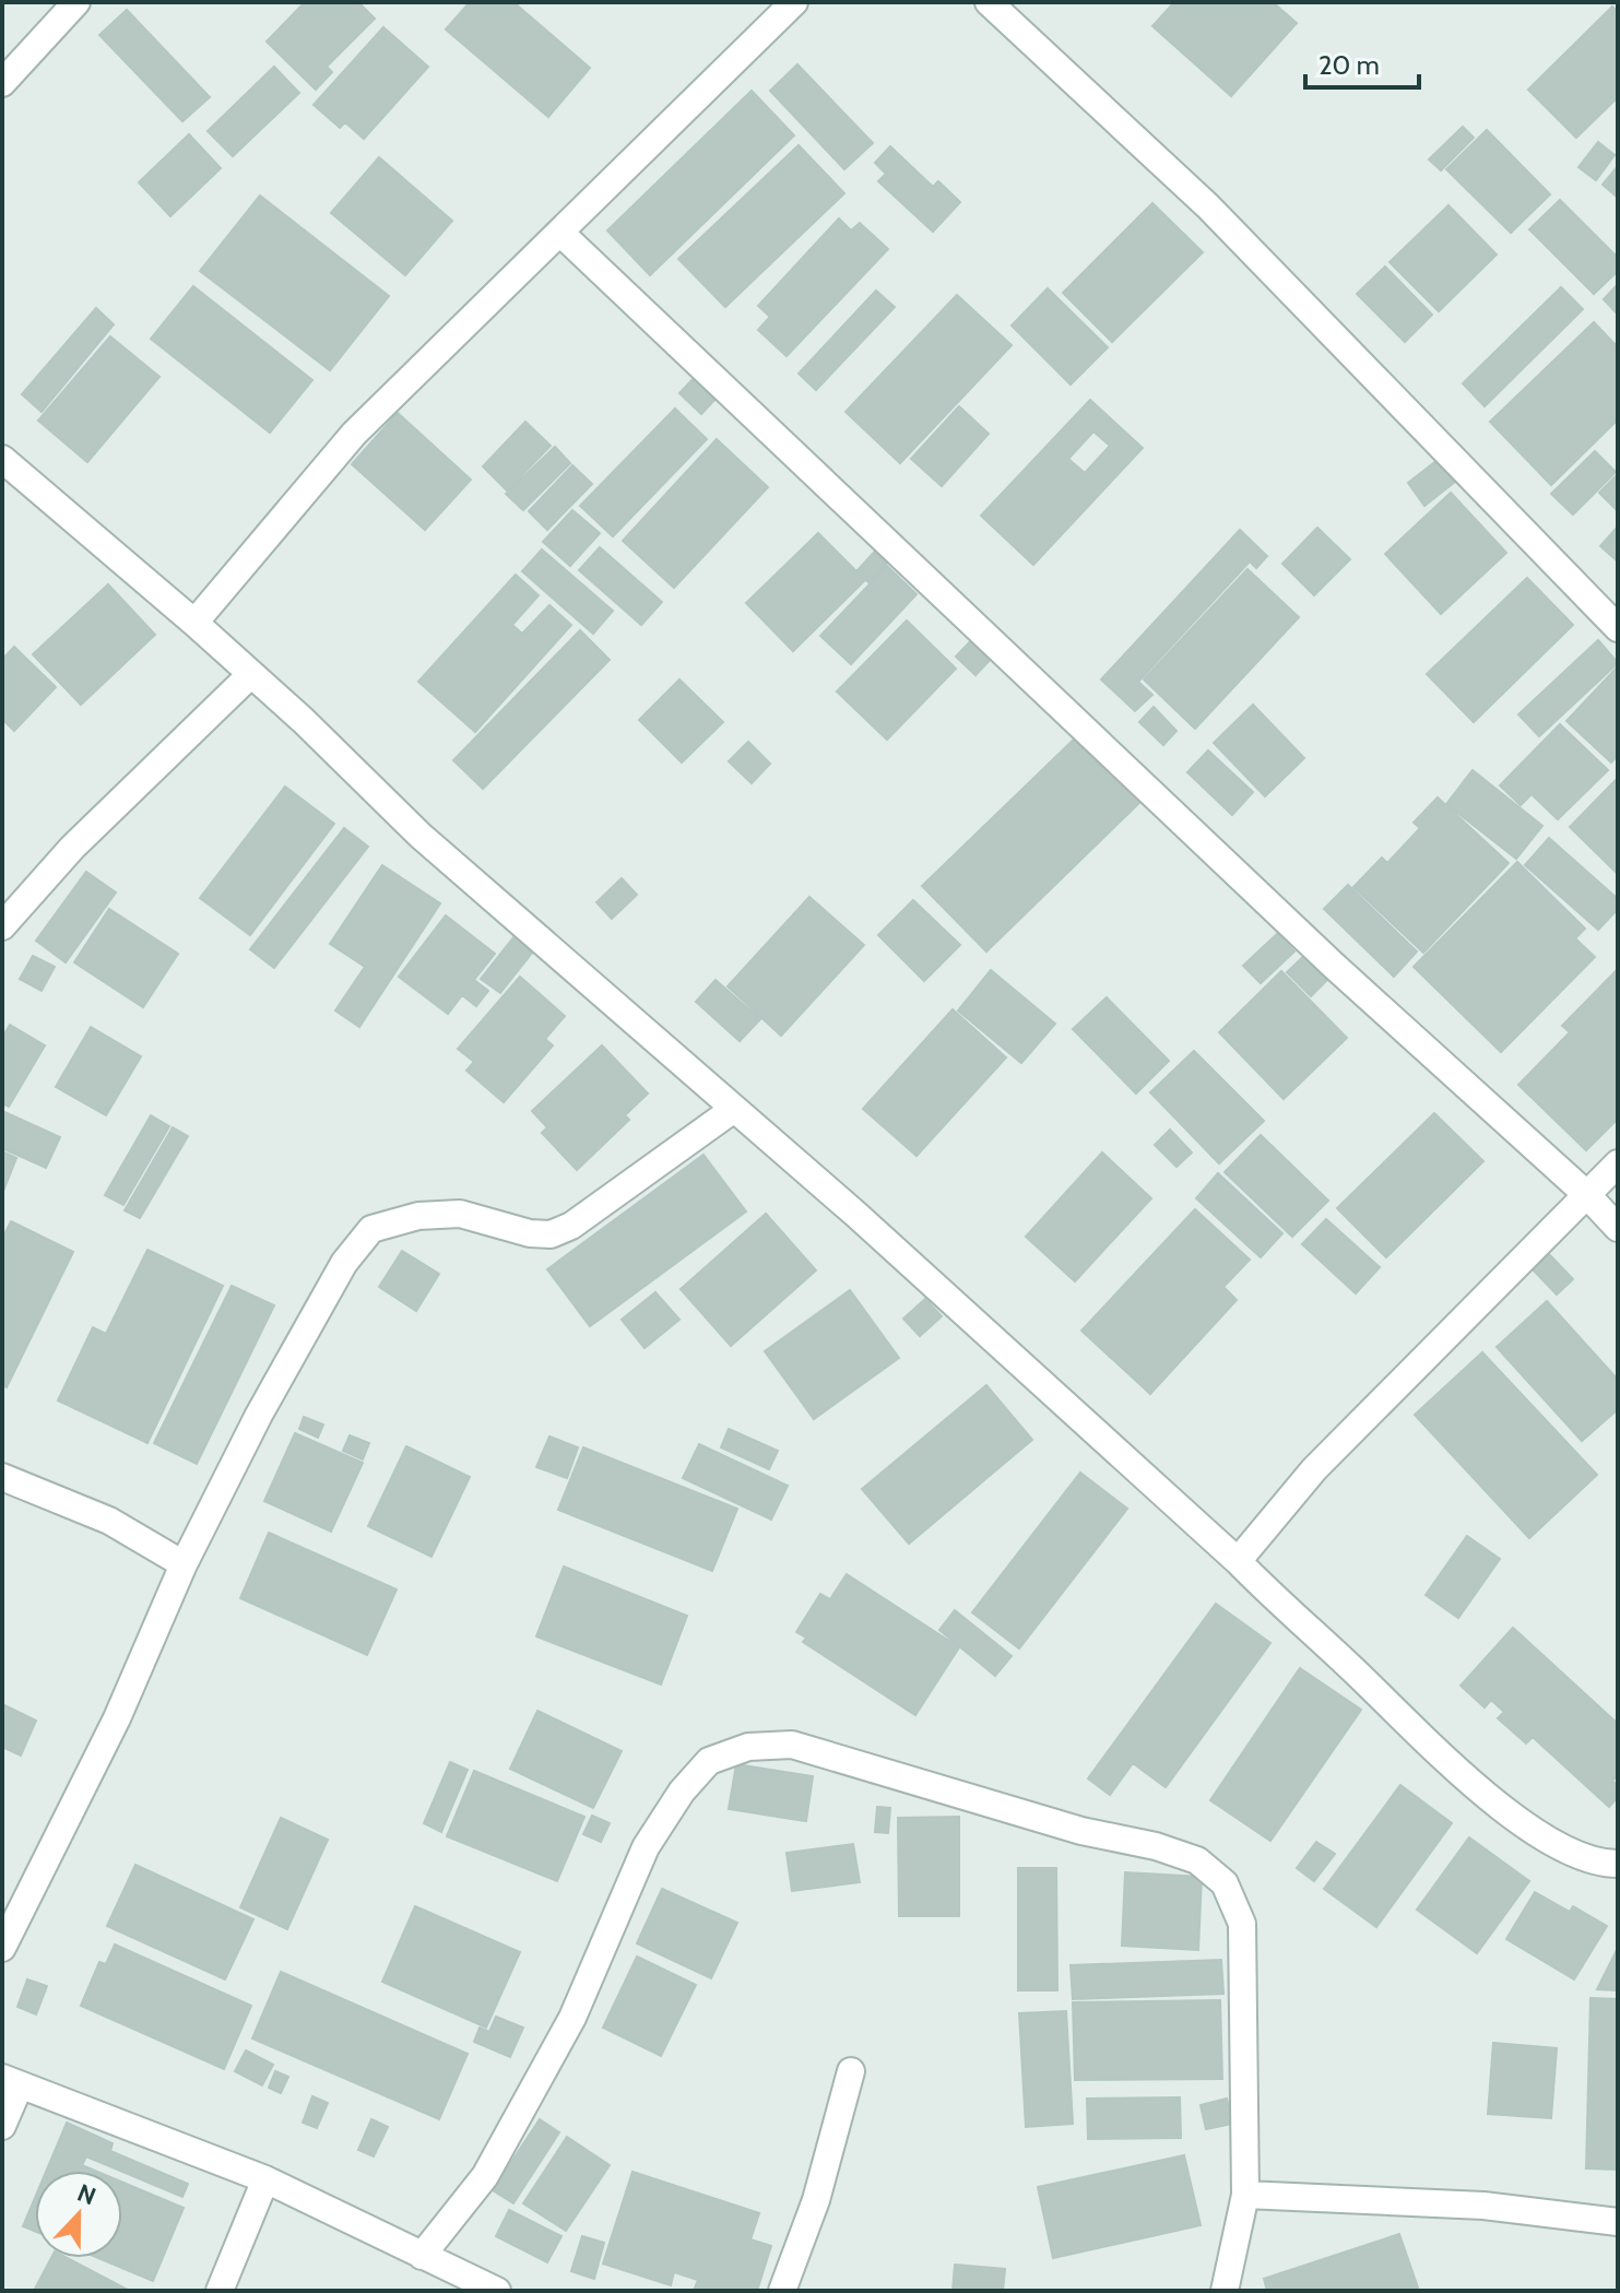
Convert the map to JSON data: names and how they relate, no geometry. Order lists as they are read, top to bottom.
{
  "scale_bar": "20 m",
  "north": "top"
}
